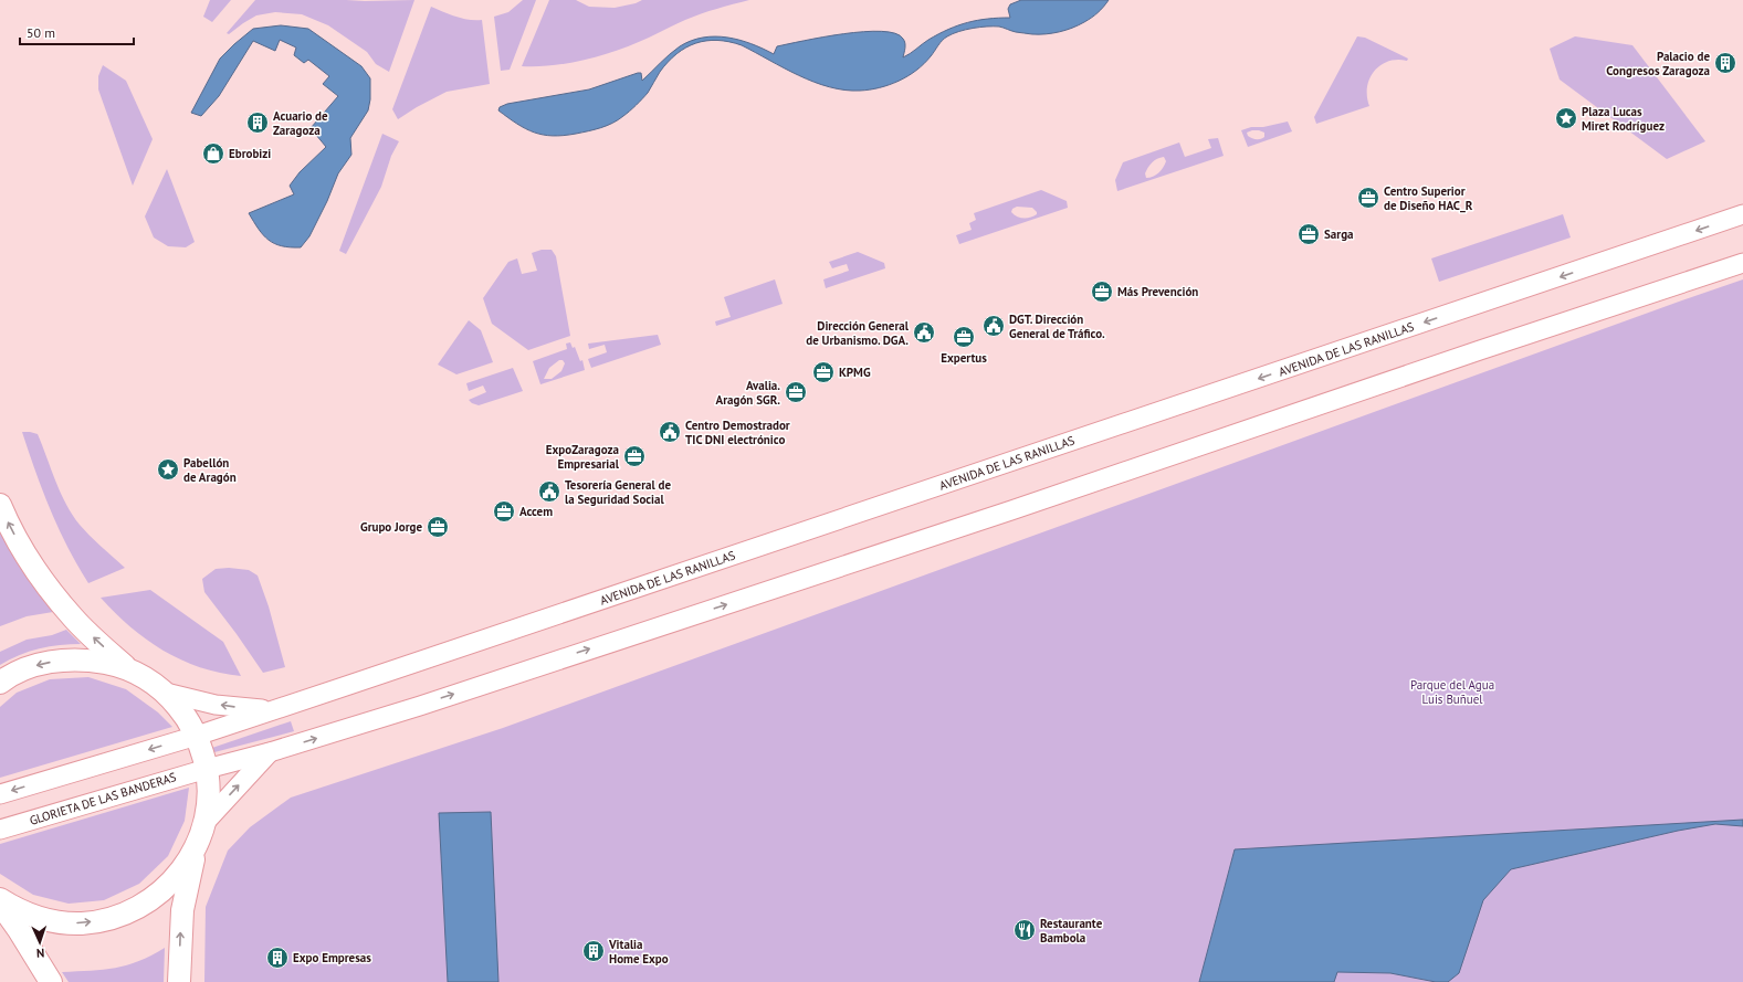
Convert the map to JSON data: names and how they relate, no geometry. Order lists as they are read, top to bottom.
{
  "streets": {
    "main road": ["AVENIDA DE LAS RANILLAS", "GLORIETA DE LAS BANDERAS"]
  },
  "parks": ["Parque del Agua Luis Buñuel"],
  "places": {
    "building": [
      "Palacio de Congresos Zaragoza",
      "Acuario de Zaragoza",
      "Vitalia Home Expo",
      "Expo Empresas"
    ],
    "place": ["Plaza Lucas Miret Rodríguez", "Pabellón de Aragón"],
    "shop": ["Ebrobizi"],
    "office": [
      "Centro Superior de Diseño HAC_R",
      "Sarga",
      "Más Prevención",
      "Expertus",
      "KPMG",
      "Avalia. Aragón SGR.",
      "ExpoZaragoza Empresarial",
      "Accem",
      "Grupo Jorge"
    ],
    "public building": [
      "DGT. Dirección General de Tráfico.",
      "Dirección General de Urbanismo. DGA.",
      "Centro Demostrador TIC DNI electrónico",
      "Tesorería General de la Seguridad Social"
    ],
    "restaurant": ["Restaurante Bambola"]
  },
  "scale_bar": "50 m",
  "north": "bottom"
}
